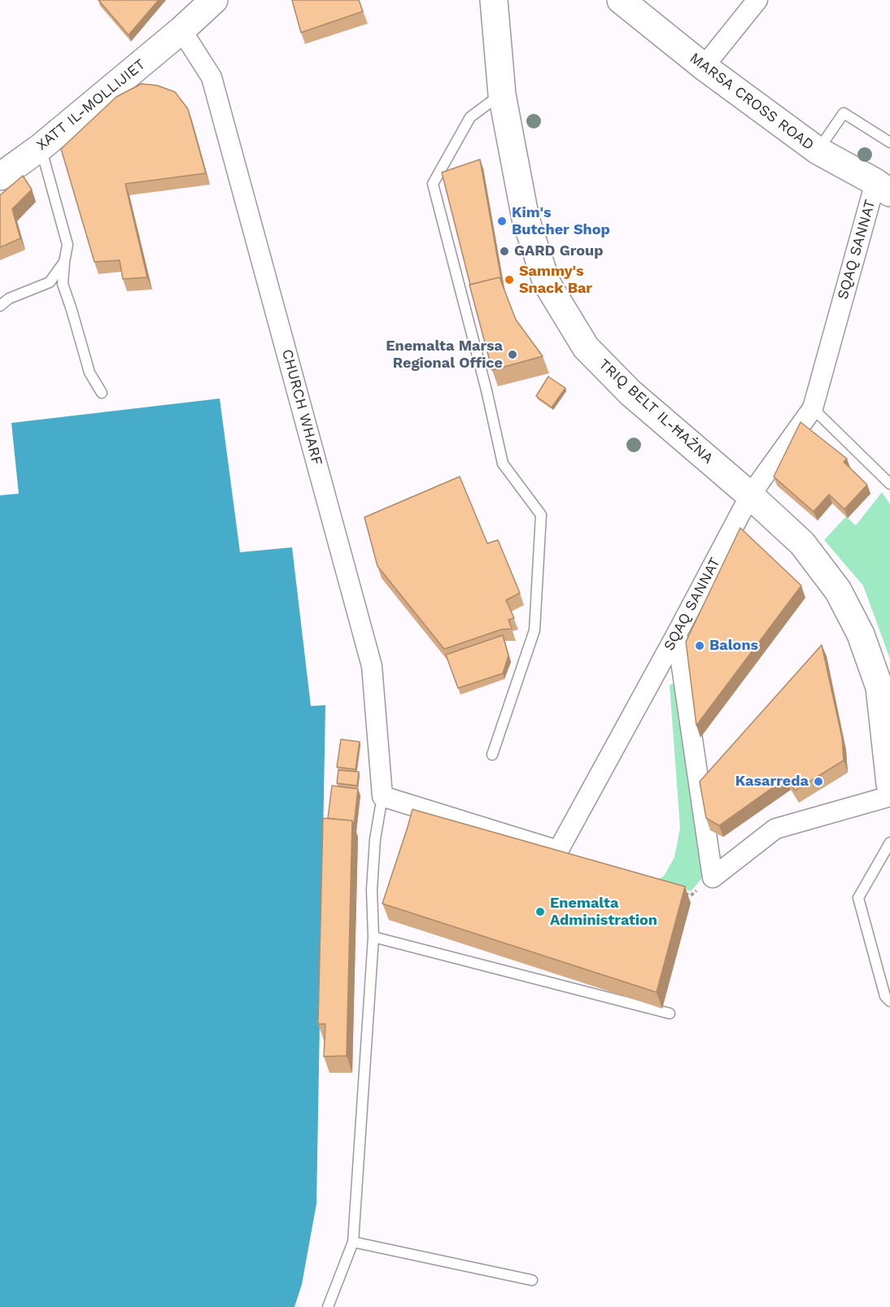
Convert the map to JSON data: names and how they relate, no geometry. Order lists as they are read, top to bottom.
{
  "streets": {
    "main road": ["MARSA CROSS ROAD", "XATT IL-MOLLIJIET", "TRIQ BELT IL-ĦAŻNA"],
    "street": ["SQAQ SANNAT", "CHURCH WHARF"]
  },
  "crossings": [
    ["MARSA CROSS ROAD", "SQAQ SANNAT"],
    ["XATT IL-MOLLIJIET", "CHURCH WHARF"],
    ["SQAQ SANNAT", "CHURCH WHARF"],
    ["SQAQ SANNAT", "TRIQ BELT IL-ĦAŻNA"]
  ],
  "places": [
    "Kim's Butcher Shop",
    "GARD Group",
    "Sammy's Snack Bar",
    "Enemalta Marsa Regional Office",
    "Balons",
    "Kasarreda",
    "Enemalta Administration"
  ]
}
